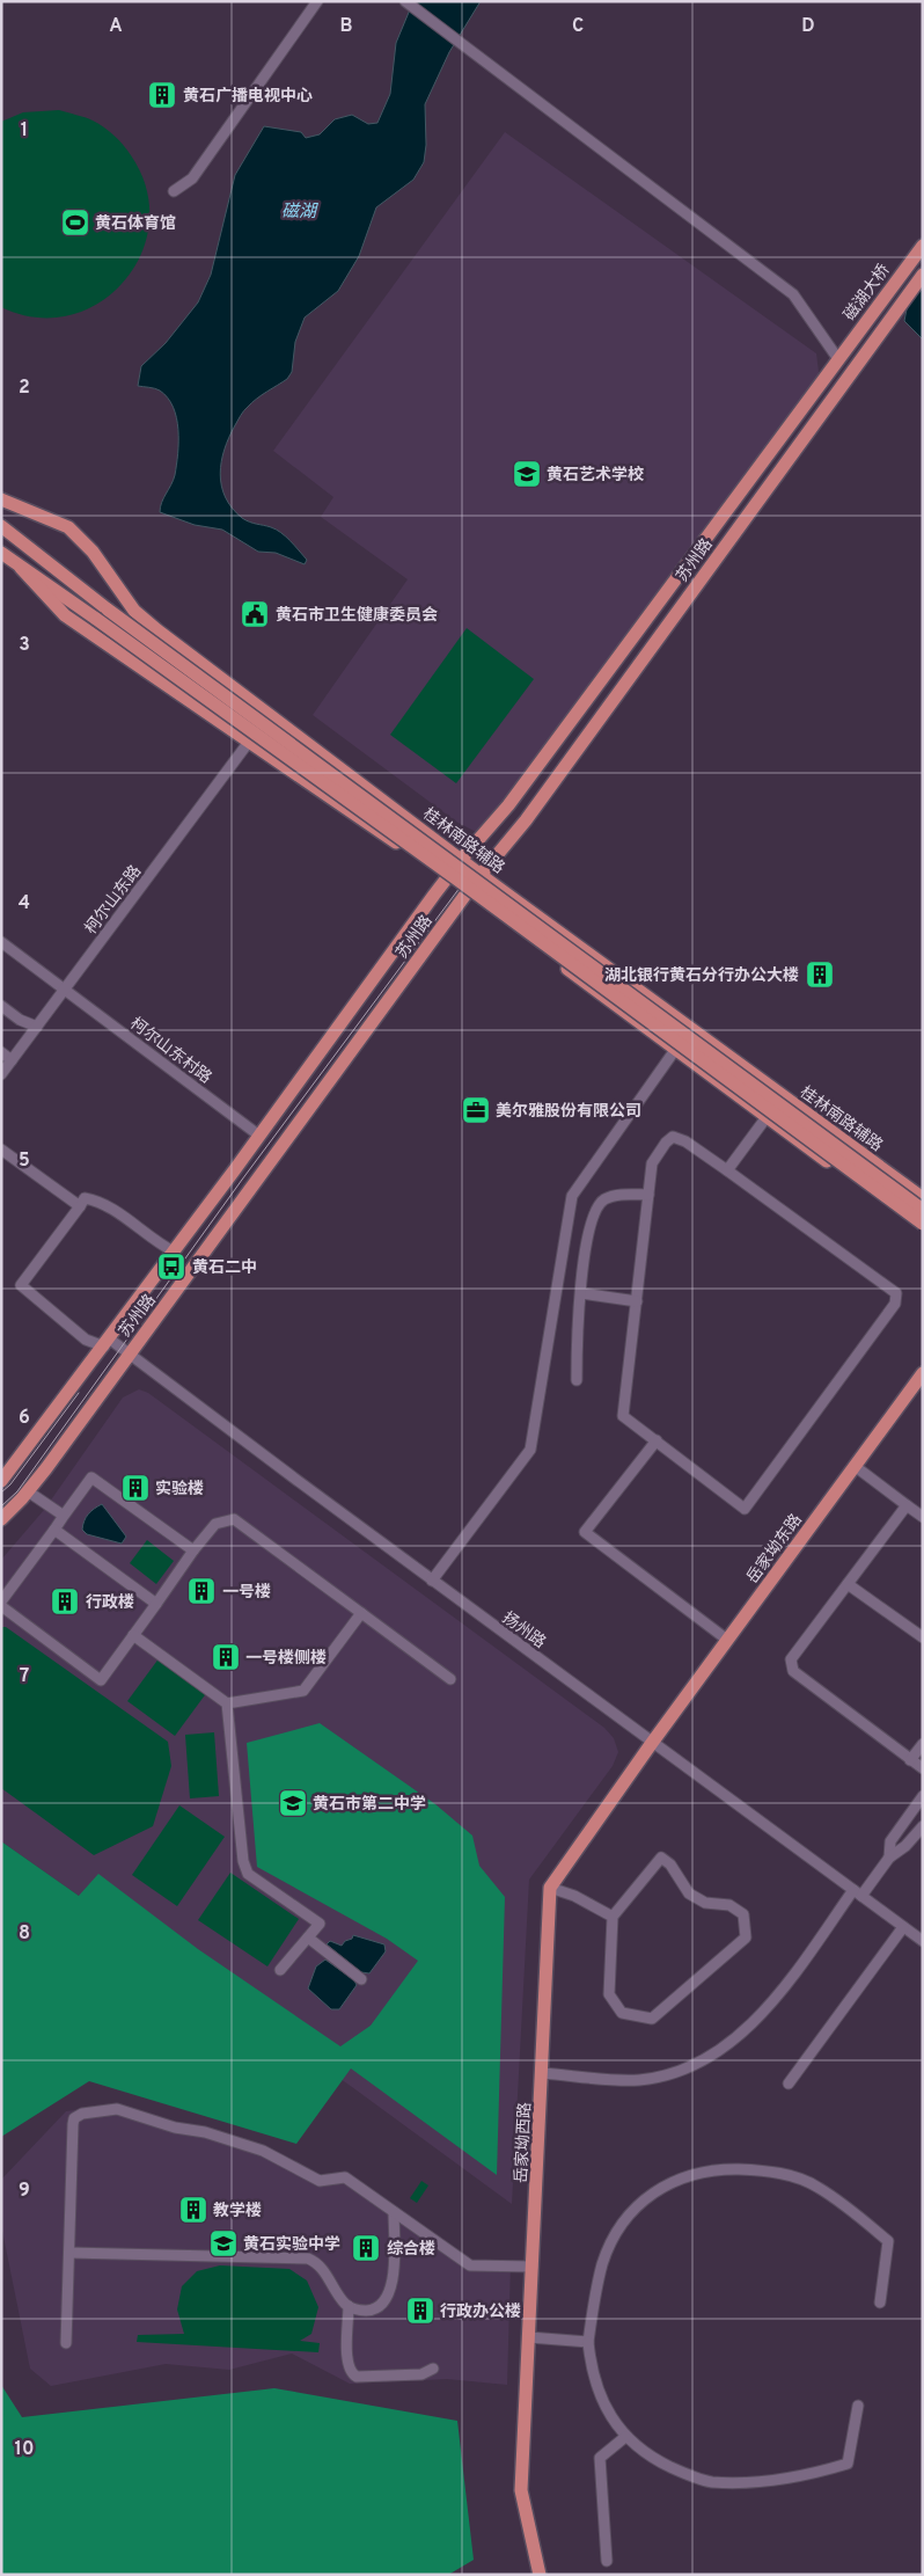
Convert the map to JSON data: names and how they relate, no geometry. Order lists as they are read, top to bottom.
{
  "streets": {
    "main road": [
      "磁湖大桥",
      "苏州路",
      "桂林南路辅路",
      "岳家坳东路",
      "岳家坳西路"
    ],
    "street": ["柯尔山东路", "柯尔山东村路", "扬州路"]
  },
  "crossings": [
    ["磁湖大桥", "苏州路"],
    ["苏州路", "桂林南路辅路"],
    ["苏州路", "柯尔山东村路"],
    ["苏州路", "扬州路"],
    ["柯尔山东路", "柯尔山东村路"],
    ["岳家坳东路", "扬州路"]
  ],
  "water": ["磁湖"],
  "places": {
    "building": [
      "黄石广播电视中心",
      "湖北银行黄石分行办公大楼",
      "实验楼",
      "一号楼",
      "行政楼",
      "一号楼侧楼",
      "教学楼",
      "综合楼",
      "行政办公楼"
    ],
    "sports": ["黄石体育馆"],
    "school or university": ["黄石艺术学校", "黄石市第二中学", "黄石实验中学"],
    "public building": ["黄石市卫生健康委员会"],
    "office": ["美尔雅股份有限公司"],
    "bus stop": ["黄石二中"]
  },
  "grid": {
    "columns": [
      "A",
      "B",
      "C",
      "D"
    ],
    "rows": [
      "1",
      "2",
      "3",
      "4",
      "5",
      "6",
      "7",
      "8",
      "9",
      "10"
    ]
  }
}
